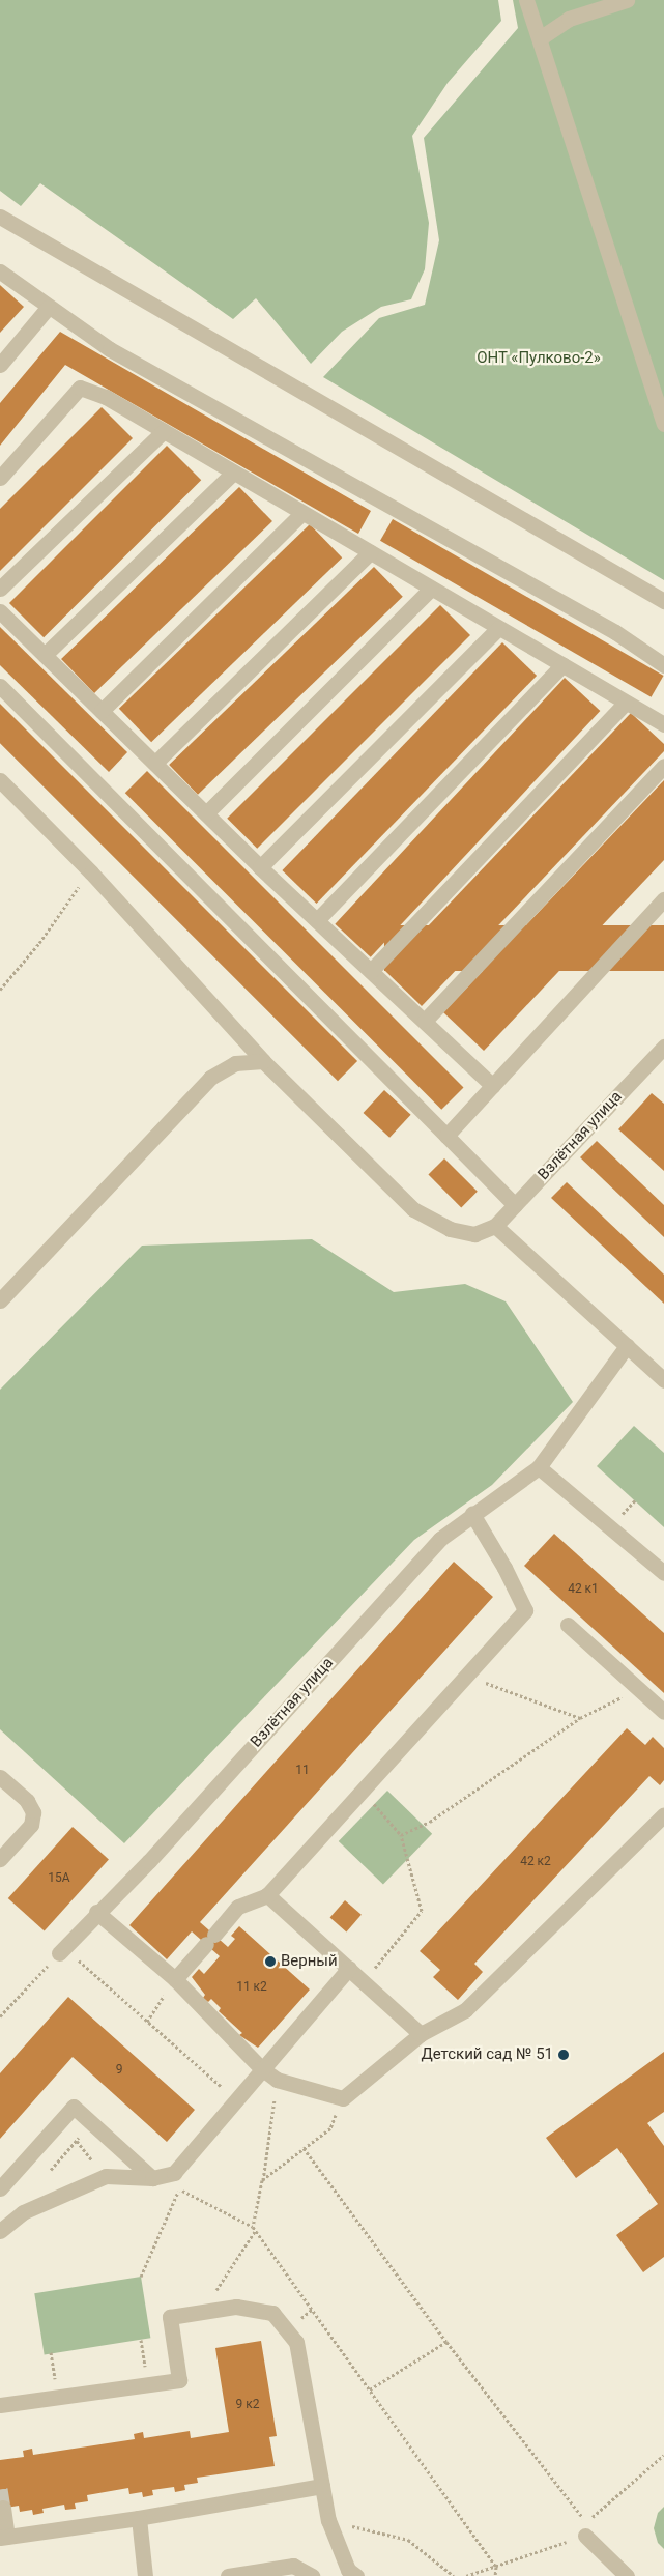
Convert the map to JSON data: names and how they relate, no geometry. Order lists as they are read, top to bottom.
{
  "streets": {
    "street": ["Взлётная улица"]
  },
  "parks": ["ОНТ «Пулково-2»"],
  "places": ["Верный", "Детский сад № 51"],
  "house_numbers": [
    "42 к1",
    "11",
    "42 к2",
    "15А",
    "11 к2",
    "9",
    "9 к2"
  ]
}
